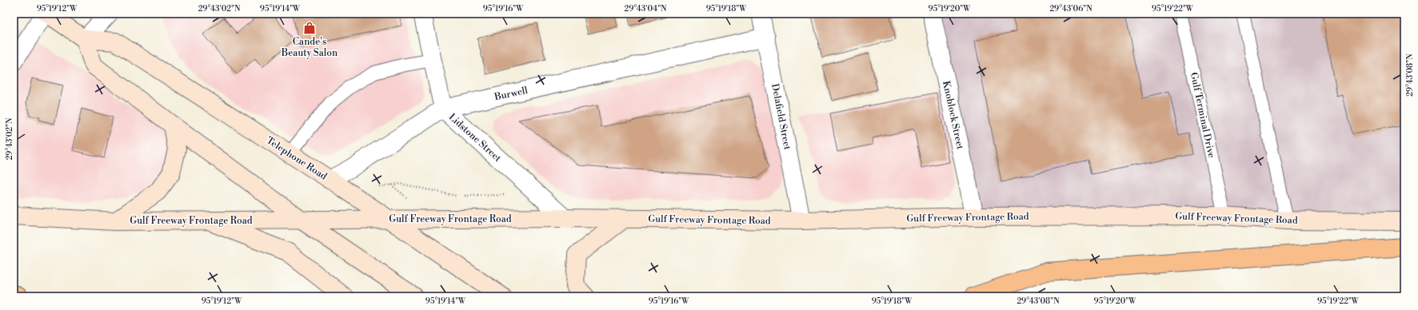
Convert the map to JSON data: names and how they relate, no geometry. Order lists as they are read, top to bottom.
{
  "streets": {
    "main road": ["Telephone Road", "Gulf Freeway Frontage Road"],
    "street": [
      "Burwell",
      "Knoblock Street",
      "Delafield Street",
      "Lidstone Street"
    ],
    "lane": ["Gulf Terminal Drive"]
  },
  "crossings": [
    ["Burwell", "Delafield Street"],
    ["Burwell", "Lidstone Street"],
    ["Burwell", "Telephone Road"],
    ["Knoblock Street", "Gulf Freeway Frontage Road"],
    ["Gulf Terminal Drive", "Gulf Freeway Frontage Road"],
    ["Delafield Street", "Gulf Freeway Frontage Road"],
    ["Lidstone Street", "Gulf Freeway Frontage Road"],
    ["Telephone Road", "Gulf Freeway Frontage Road"]
  ],
  "places": {
    "shop": ["Cande's Beauty Salon"]
  },
  "coordinates": [
    "95°19'12\"W",
    "29°43'02\"N",
    "95°19'14\"W",
    "95°19'16\"W",
    "29°43'04\"N",
    "95°19'18\"W",
    "95°19'20\"W",
    "29°43'06\"N",
    "95°19'22\"W",
    "29°43'08\"N"
  ]
}
